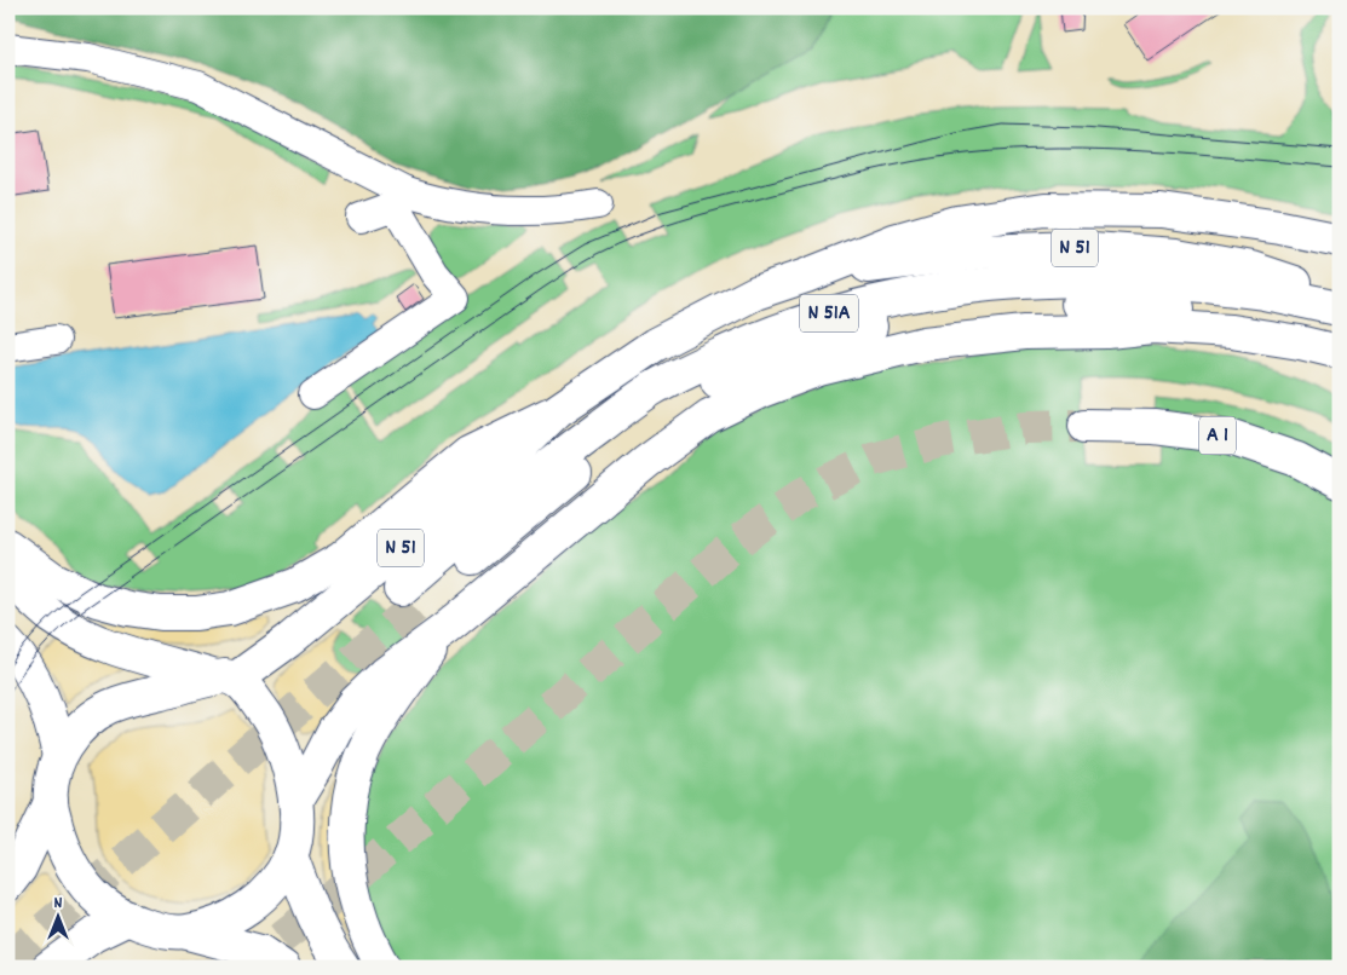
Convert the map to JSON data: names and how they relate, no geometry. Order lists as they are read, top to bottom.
{
  "streets": {
    "main road": ["N 51", "N 51A", "A 1"]
  },
  "north": "top"
}
